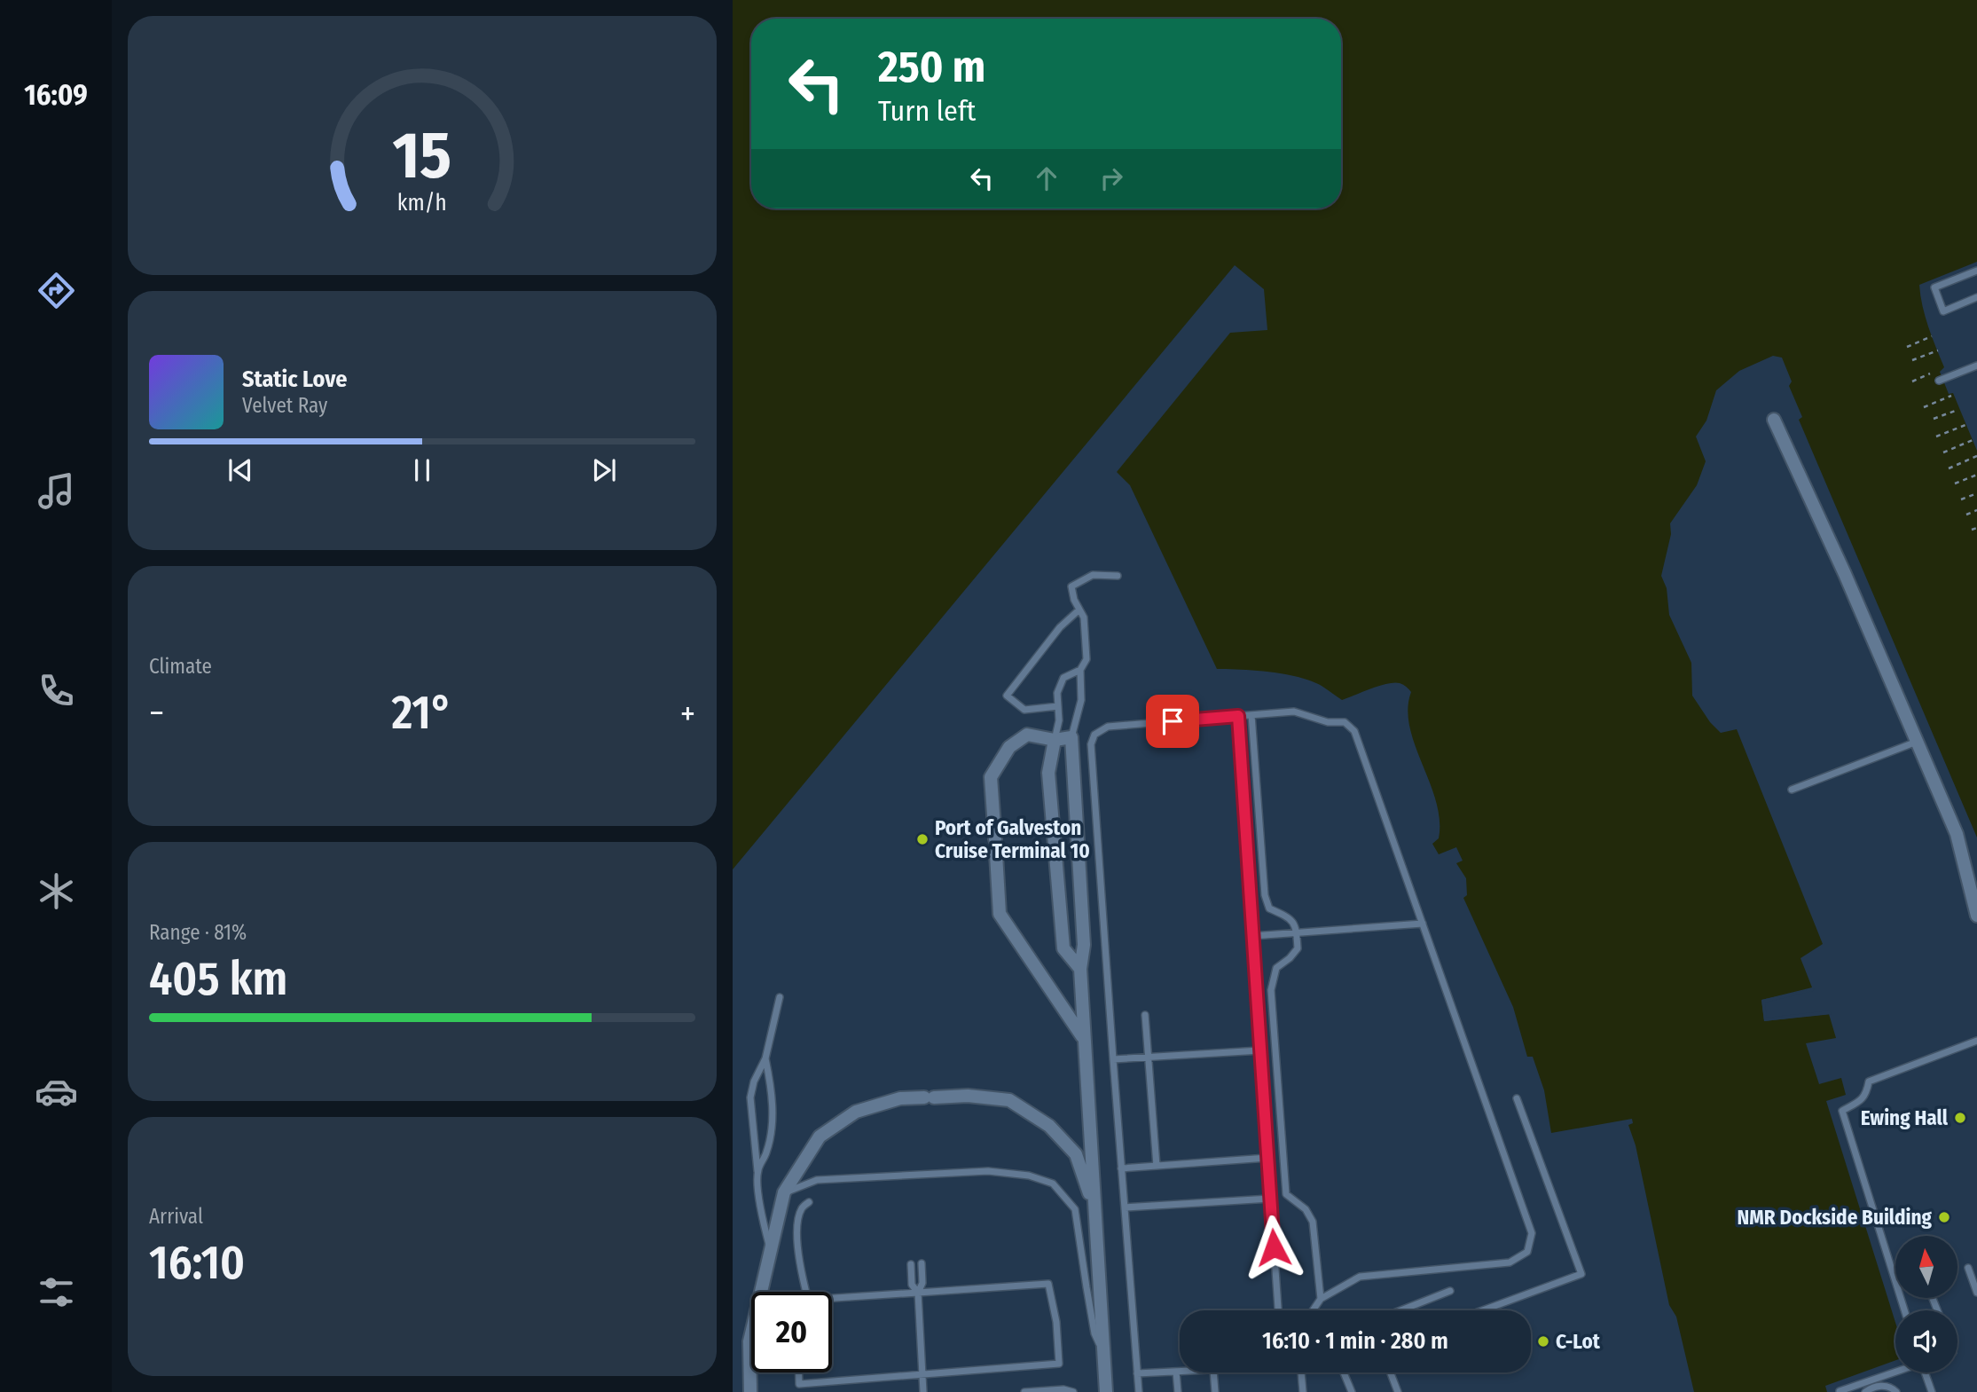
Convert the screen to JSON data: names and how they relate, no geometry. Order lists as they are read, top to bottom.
{
  "places": [
    "Port of Galveston Cruise Terminal 10",
    "Ewing Hall",
    "NMR Dockside Building",
    "C-Lot"
  ],
  "north": "top",
  "page": {
    "tabs": "16:09",
    "turn": ["250 m", "Turn left"],
    "song": ["Static Love", "Velvet Ray"],
    "tile": [
      "Climate",
      ["Range · 81%", "405 km"],
      ["Arrival", "16:10"]
    ],
    "heat": ["−", "21°", "+"],
    "limit": "20",
    "trip": "16:10 · 1 min · 280 m",
    "gauge": ["15", "km/h"]
  }
}
